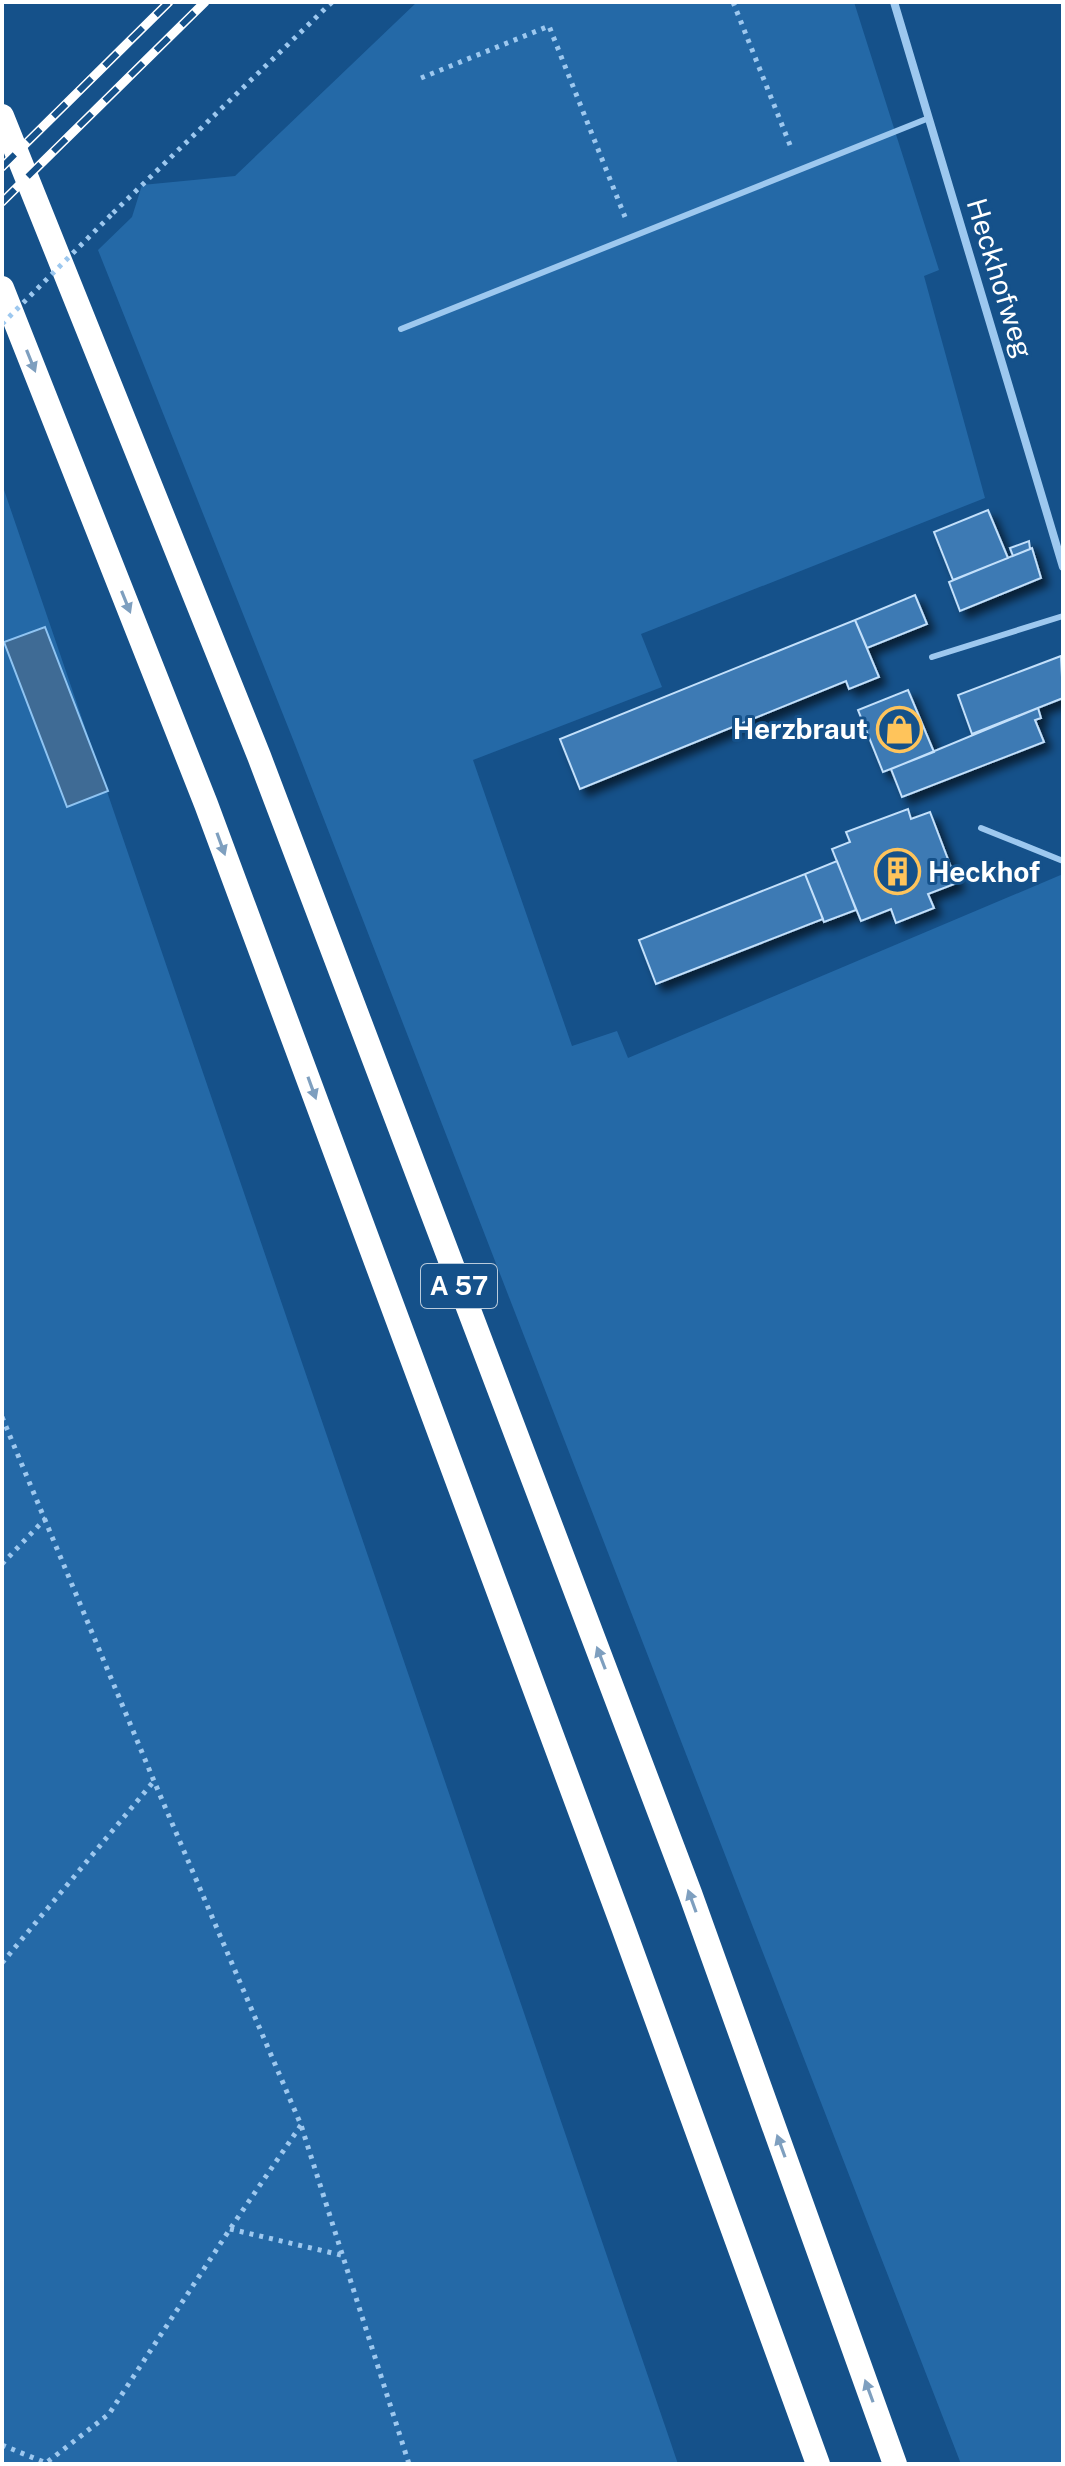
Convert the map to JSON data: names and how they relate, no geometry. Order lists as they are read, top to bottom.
{
  "streets": {
    "highway": ["A 57"],
    "street": ["Heckhofweg"]
  },
  "places": {
    "shop": ["Herzbraut"],
    "building": ["Heckhof"]
  }
}
